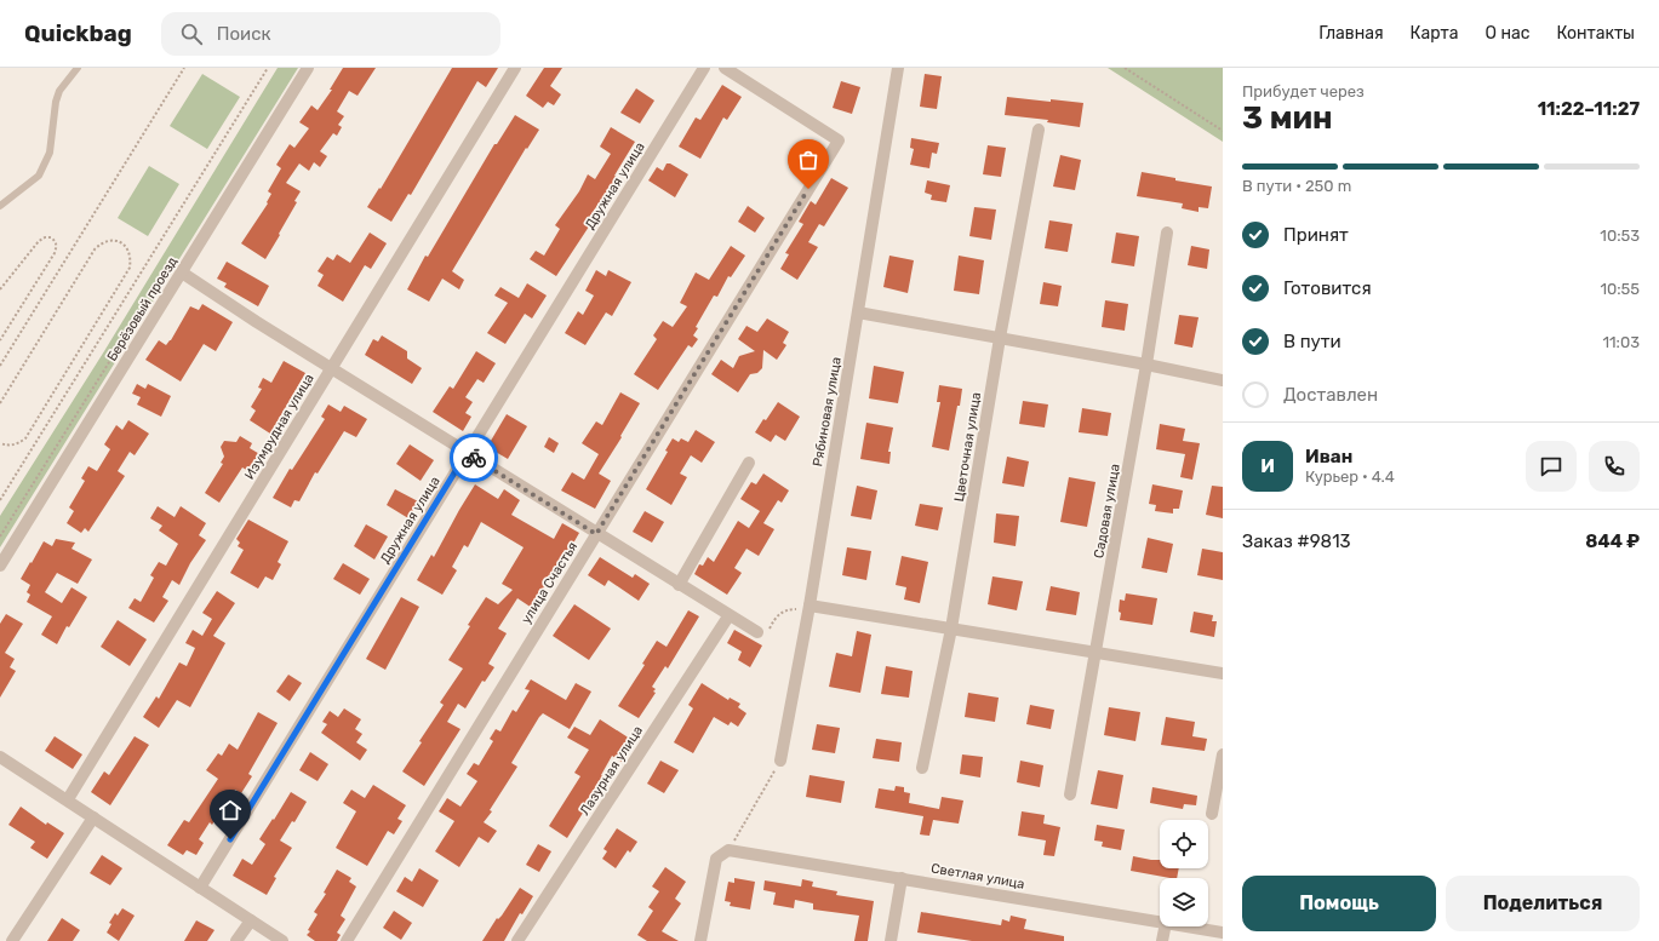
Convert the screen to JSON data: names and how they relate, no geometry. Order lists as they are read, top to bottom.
{
  "streets": {
    "street": [
      "Дружная улица",
      "Берёзовый проезд",
      "Рябиновая улица",
      "Изумрудная улица",
      "Цветочная улица",
      "Садовая улица",
      "улица Счастья",
      "Лазурная улица",
      "Светлая улица"
    ]
  },
  "page": {
    "header": "Quickbag",
    "search": "Поиск",
    "nav": [
      "Главная",
      "Карта",
      "О нас",
      "Контакты"
    ],
    "heading": ["3 мин", "Прибудет через", "11:22–11:27"],
    "panel": [
      "Иван",
      "Курьер · 4.4",
      "Заказ #9813",
      "844 ₽"
    ],
    "bar": "В пути · 250 m",
    "list": [
      ["Принят", "10:53"],
      ["Готовится", "10:55"],
      ["В пути", "11:03"],
      "Доставлен"
    ],
    "round": "И",
    "buttons": ["Помощь", "Поделиться"]
  }
}
